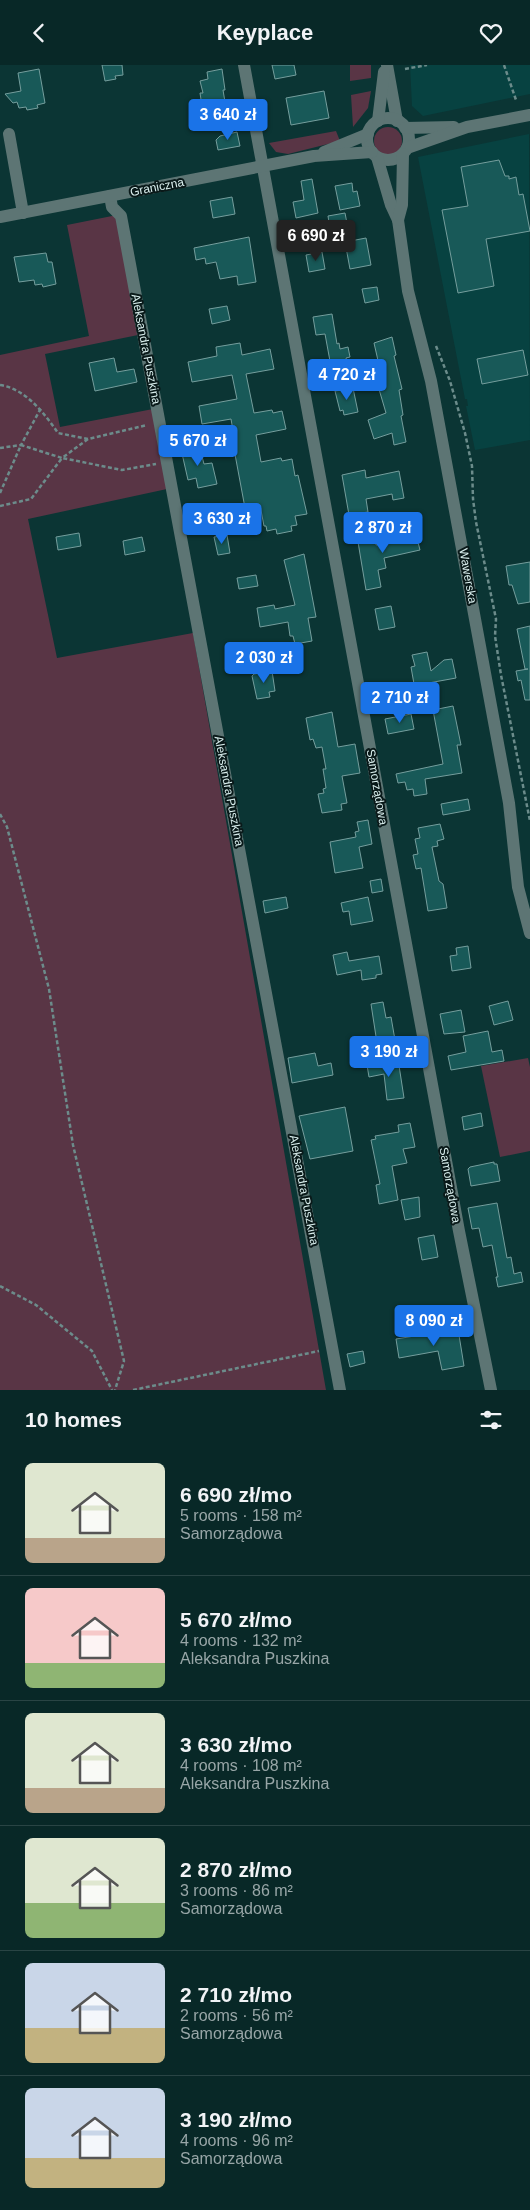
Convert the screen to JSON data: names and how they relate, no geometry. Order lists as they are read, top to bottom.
{
  "streets": {
    "street": [
      "Graniczna",
      "Aleksandra Puszkina",
      "Wawerska",
      "Samorządowa"
    ]
  },
  "crossings": [
    ["Graniczna", "Aleksandra Puszkina"],
    ["Graniczna", "Wawerska"],
    ["Graniczna", "Samorządowa"]
  ],
  "page": {
    "header": "Keyplace",
    "price": [
      "3 640 zł",
      "6 690 zł",
      "4 720 zł",
      "5 670 zł",
      "3 630 zł",
      "2 870 zł",
      "2 030 zł",
      "2 710 zł",
      "3 190 zł",
      "8 090 zł"
    ],
    "heading": "10 homes",
    "list": [
      {
        "name": "6 690 zł/mo",
        "note": "5 rooms · 158 m² · Samorządowa"
      },
      {
        "name": "5 670 zł/mo",
        "note": "4 rooms · 132 m² · Aleksandra Puszkina"
      },
      {
        "name": "3 630 zł/mo",
        "note": "4 rooms · 108 m² · Aleksandra Puszkina"
      },
      {
        "name": "2 870 zł/mo",
        "note": "3 rooms · 86 m² · Samorządowa"
      },
      {
        "name": "2 710 zł/mo",
        "note": "2 rooms · 56 m² · Samorządowa"
      },
      {
        "name": "3 190 zł/mo",
        "note": "4 rooms · 96 m² · Samorządowa"
      }
    ]
  }
}
